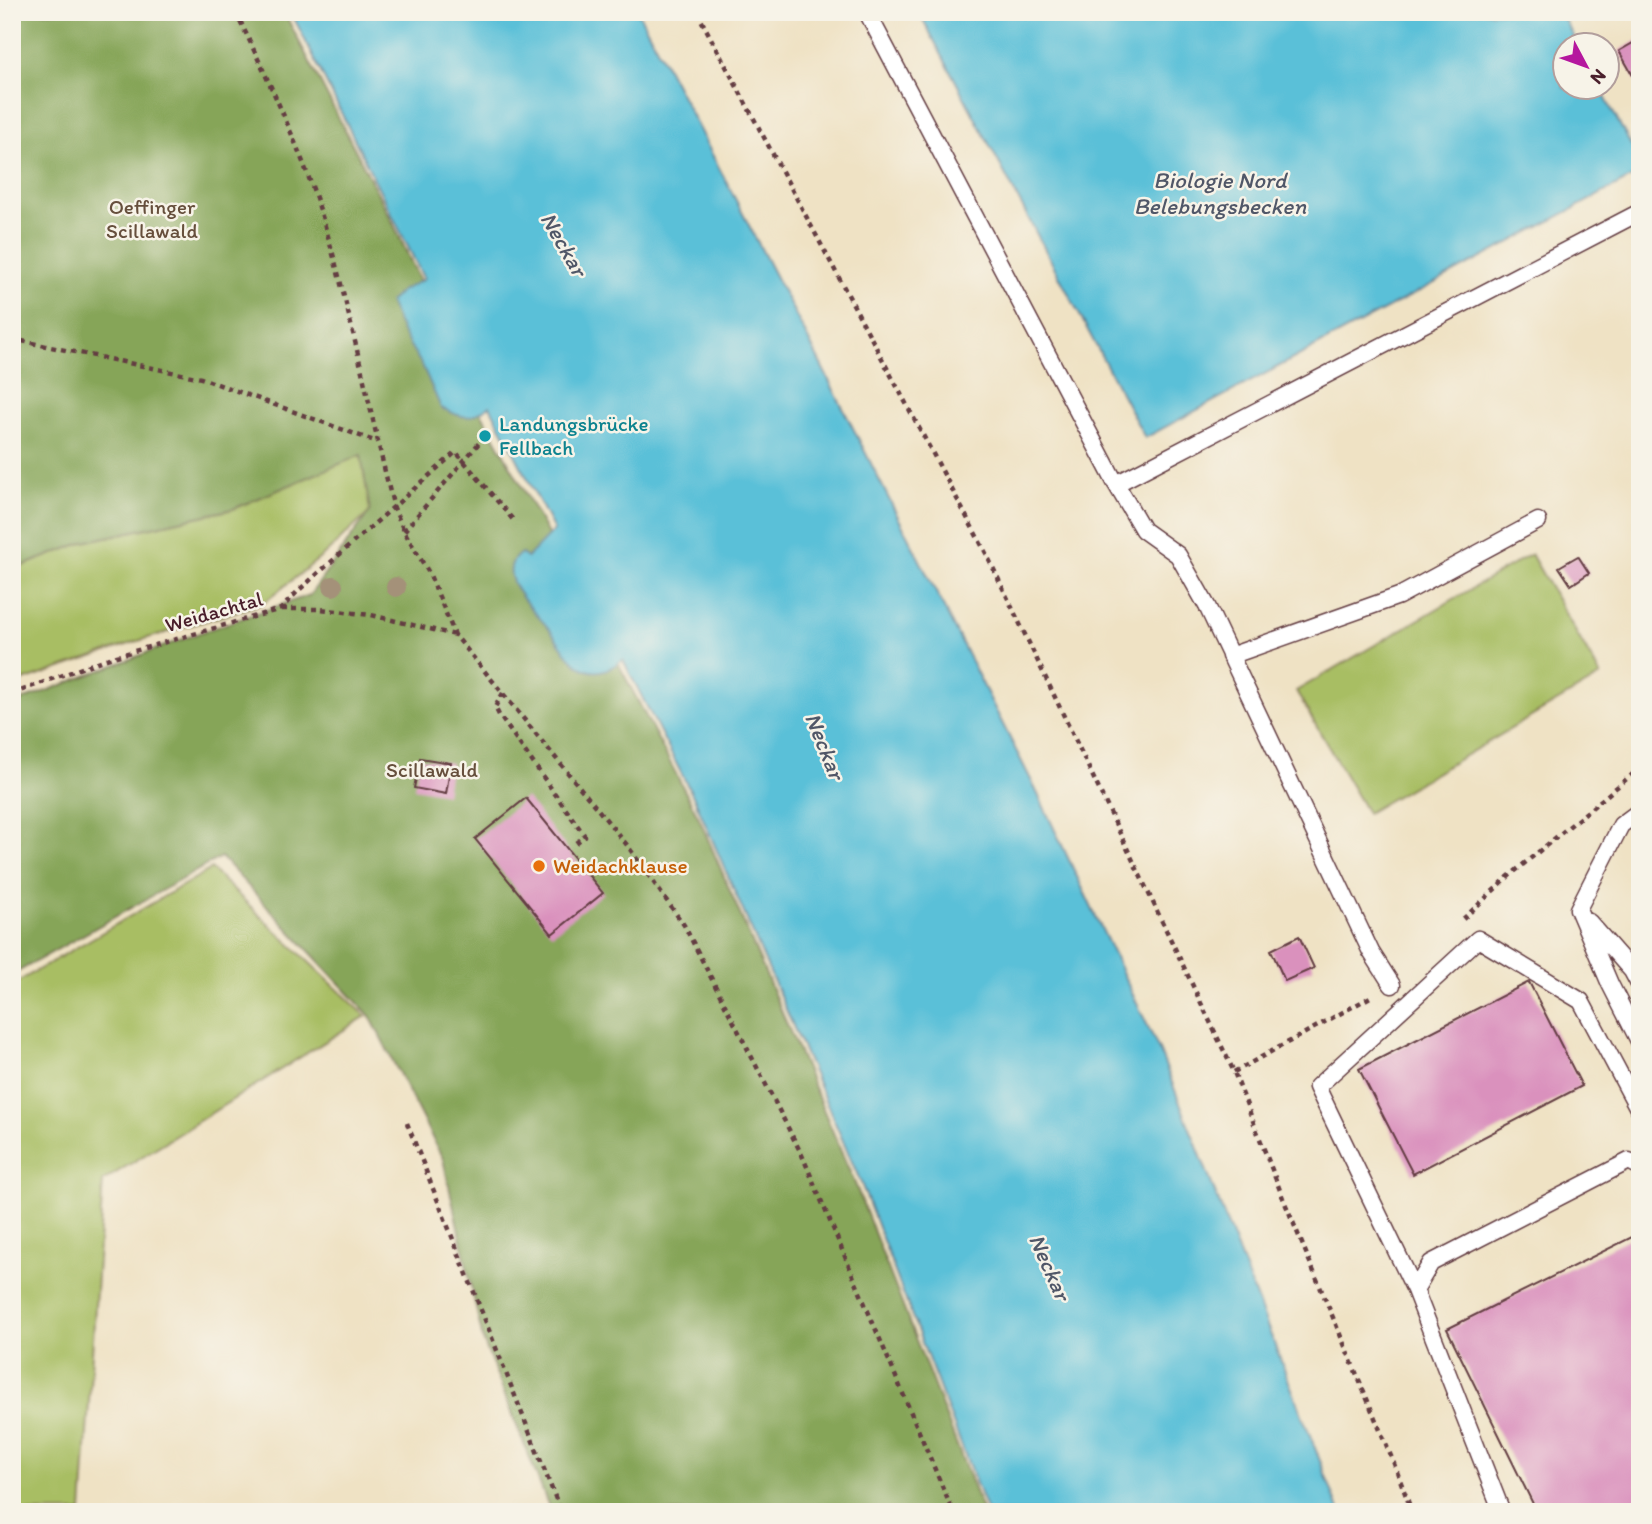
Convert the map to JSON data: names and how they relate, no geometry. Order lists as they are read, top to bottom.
{
  "streets": {
    "path": ["Weidachtal"]
  },
  "water": ["Biologie Nord Belebungsbecken", "Neckar"],
  "parks": ["Oeffinger Scillawald", "Scillawald"],
  "places": ["Landungsbrücke Fellbach", "Weidachklause"],
  "north": "bottom right"
}
